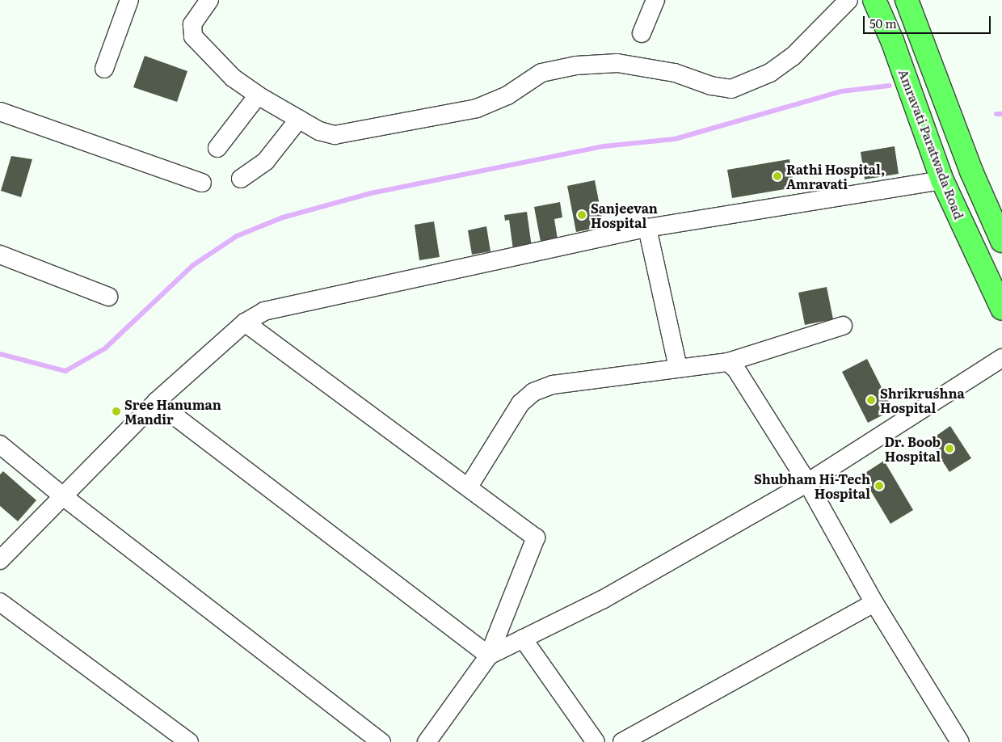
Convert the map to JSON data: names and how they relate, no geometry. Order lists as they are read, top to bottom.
{
  "streets": {
    "main road": ["Amravati Paratwada Road"]
  },
  "places": [
    "Rathi Hospital, Amravati",
    "Sanjeevan Hospital",
    "Shrikrushna Hospital",
    "Sree Hanuman Mandir",
    "Dr. Boob Hospital",
    "Shubham Hi-Tech Hospital"
  ],
  "scale_bar": "50 m"
}
